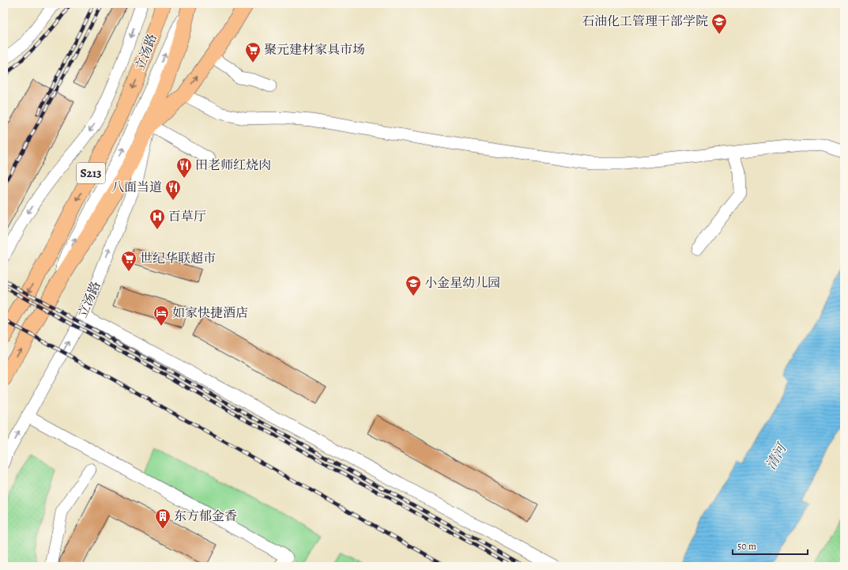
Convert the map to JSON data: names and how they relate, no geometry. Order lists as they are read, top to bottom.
{
  "streets": {
    "main road": ["立汤路", "S213"]
  },
  "water": ["清河"],
  "places": {
    "school or university": ["石油化工管理干部学院", "小金星幼儿园"],
    "supermarket": ["聚元建材家具市场", "世纪华联超市"],
    "restaurant": ["田老师红烧肉", "八面当道"],
    "hospital": ["百草厅"],
    "hotel": ["如家快捷酒店"],
    "building": ["东方郁金香"]
  },
  "scale_bar": "50 m"
}
